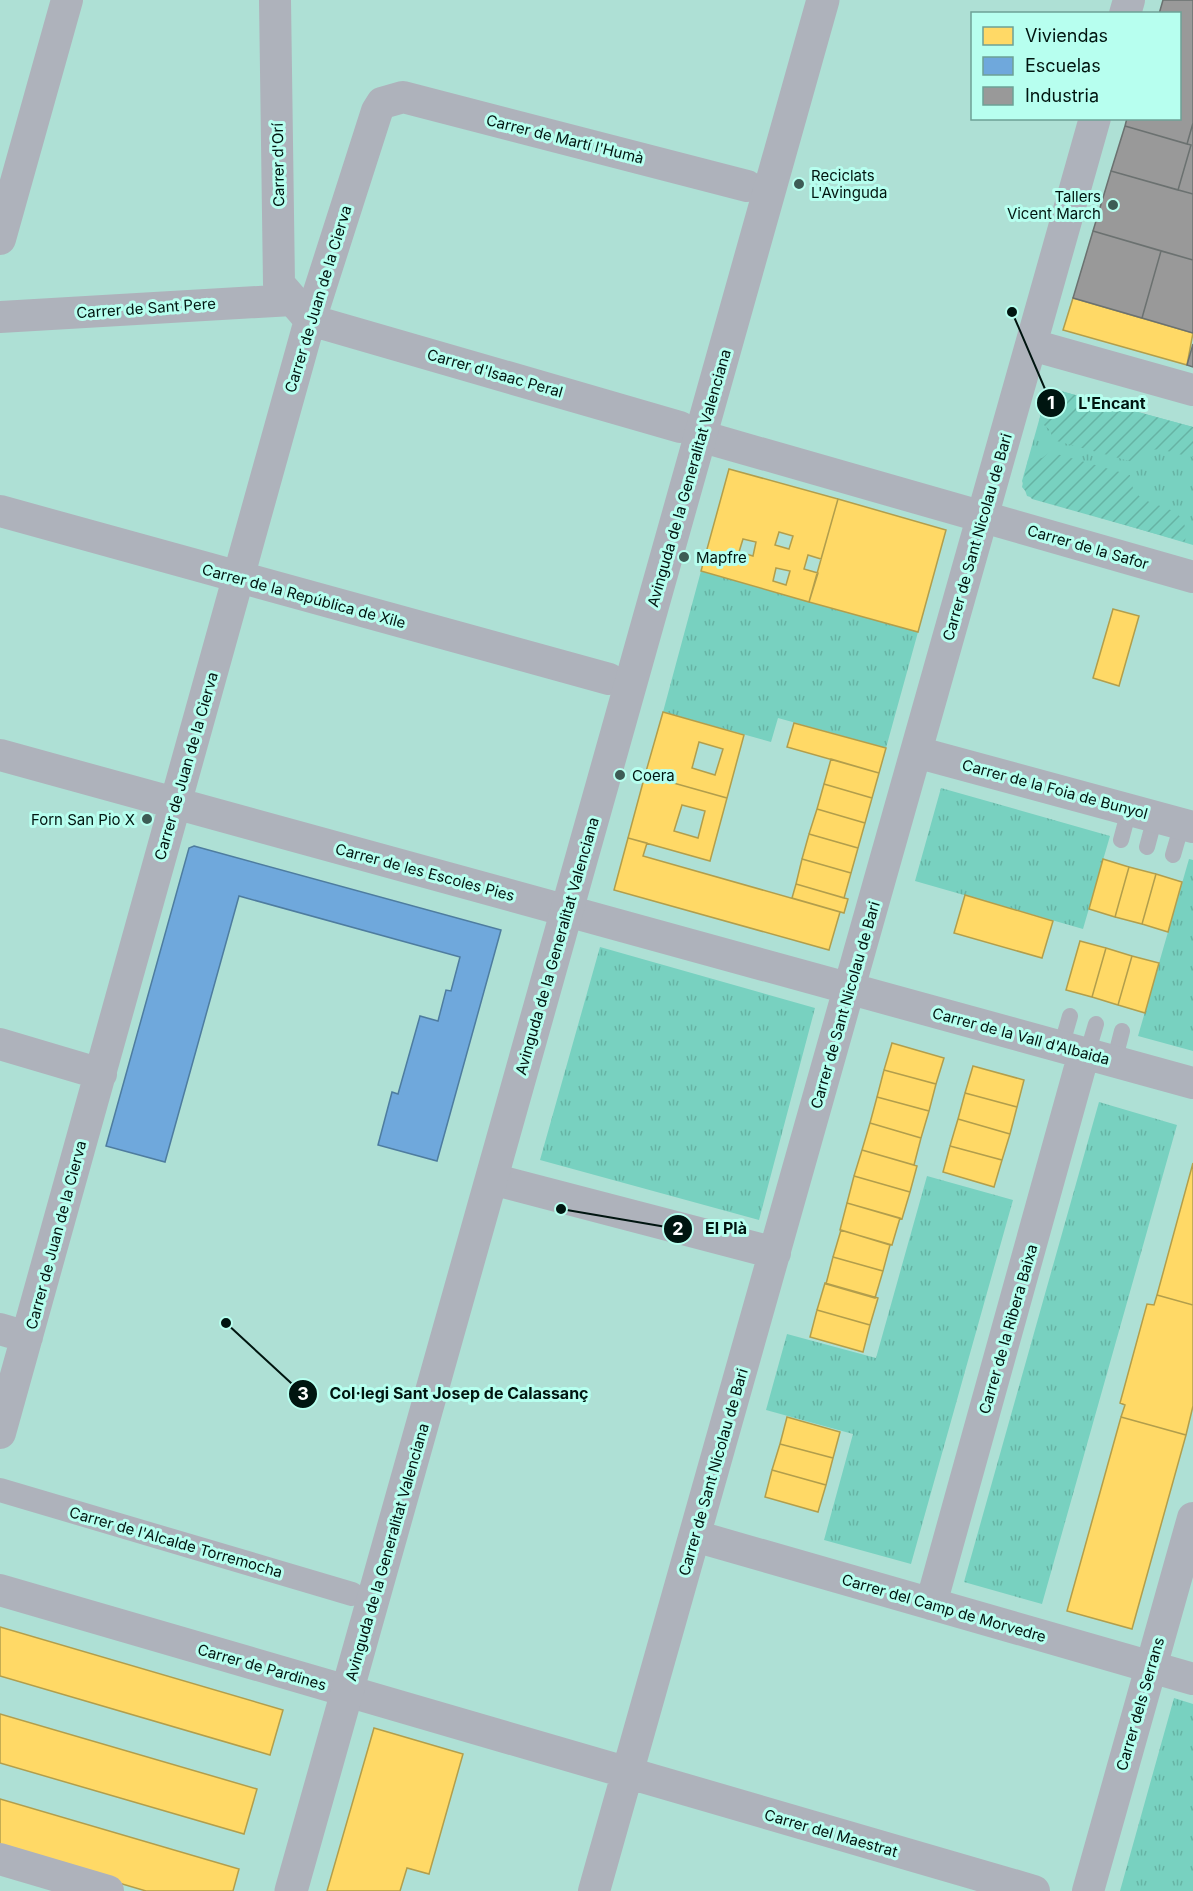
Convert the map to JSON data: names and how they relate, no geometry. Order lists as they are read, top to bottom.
{
  "streets": {
    "street": [
      "Carrer de Martí l'Humà",
      "Carrer d'Orí",
      "Carrer de Juan de la Cierva",
      "Carrer de Sant Pere",
      "Carrer d'Isaac Peral",
      "Avinguda de la Generalitat Valenciana",
      "Carrer de Sant Nicolau de Bari",
      "Carrer de la Safor",
      "Carrer de la República de Xile",
      "Carrer de la Foia de Bunyol",
      "Carrer de les Escoles Pies",
      "Carrer de la Vall d'Albaida",
      "Carrer de la Ribera Baixa",
      "Carrer de l'Alcalde Torremocha",
      "Carrer del Camp de Morvedre",
      "Carrer de Pardines",
      "Carrer dels Serrans",
      "Carrer del Maestrat"
    ]
  },
  "crossings": [
    ["Carrer de Martí l'Humà", "Carrer de Juan de la Cierva"],
    ["Carrer de Martí l'Humà", "Avinguda de la Generalitat Valenciana"],
    ["Carrer d'Orí", "Carrer de Juan de la Cierva"],
    ["Carrer d'Orí", "Carrer de Sant Pere"],
    ["Carrer d'Orí", "Carrer d'Isaac Peral"],
    ["Carrer de Juan de la Cierva", "Carrer de Sant Pere"],
    ["Carrer de Juan de la Cierva", "Carrer d'Isaac Peral"],
    ["Carrer de Juan de la Cierva", "Carrer de la República de Xile"],
    ["Carrer de Juan de la Cierva", "Carrer de les Escoles Pies"],
    ["Carrer de Sant Pere", "Carrer d'Isaac Peral"],
    ["Carrer d'Isaac Peral", "Avinguda de la Generalitat Valenciana"],
    ["Carrer d'Isaac Peral", "Carrer de Sant Nicolau de Bari"],
    ["Carrer d'Isaac Peral", "Carrer de la Safor"],
    ["Avinguda de la Generalitat Valenciana", "Carrer de la República de Xile"],
    ["Avinguda de la Generalitat Valenciana", "Carrer de les Escoles Pies"],
    ["Avinguda de la Generalitat Valenciana", "Carrer de l'Alcalde Torremocha"],
    ["Avinguda de la Generalitat Valenciana", "Carrer de Pardines"],
    ["Carrer de Sant Nicolau de Bari", "Carrer de la Safor"],
    ["Carrer de Sant Nicolau de Bari", "Carrer de la Foia de Bunyol"],
    ["Carrer de Sant Nicolau de Bari", "Carrer de les Escoles Pies"],
    ["Carrer de Sant Nicolau de Bari", "Carrer de la Vall d'Albaida"],
    ["Carrer de Sant Nicolau de Bari", "Carrer del Camp de Morvedre"],
    ["Carrer de Sant Nicolau de Bari", "Carrer de Pardines"],
    ["Carrer de Sant Nicolau de Bari", "Carrer del Maestrat"],
    ["Carrer de les Escoles Pies", "Carrer de la Vall d'Albaida"],
    ["Carrer de la Vall d'Albaida", "Carrer de la Ribera Baixa"],
    ["Carrer de la Ribera Baixa", "Carrer del Camp de Morvedre"],
    ["Carrer del Camp de Morvedre", "Carrer dels Serrans"],
    ["Carrer de Pardines", "Carrer del Maestrat"]
  ],
  "places": [
    "Reciclats L'Avinguda",
    "Tallers Vicent March",
    "L'Encant",
    "Mapfre",
    "Coera",
    "Forn San Pio X",
    "El Plà",
    "Col·legi Sant Josep de Calassanç"
  ],
  "legend": ["Viviendas", "Escuelas", "Industria"]
}
